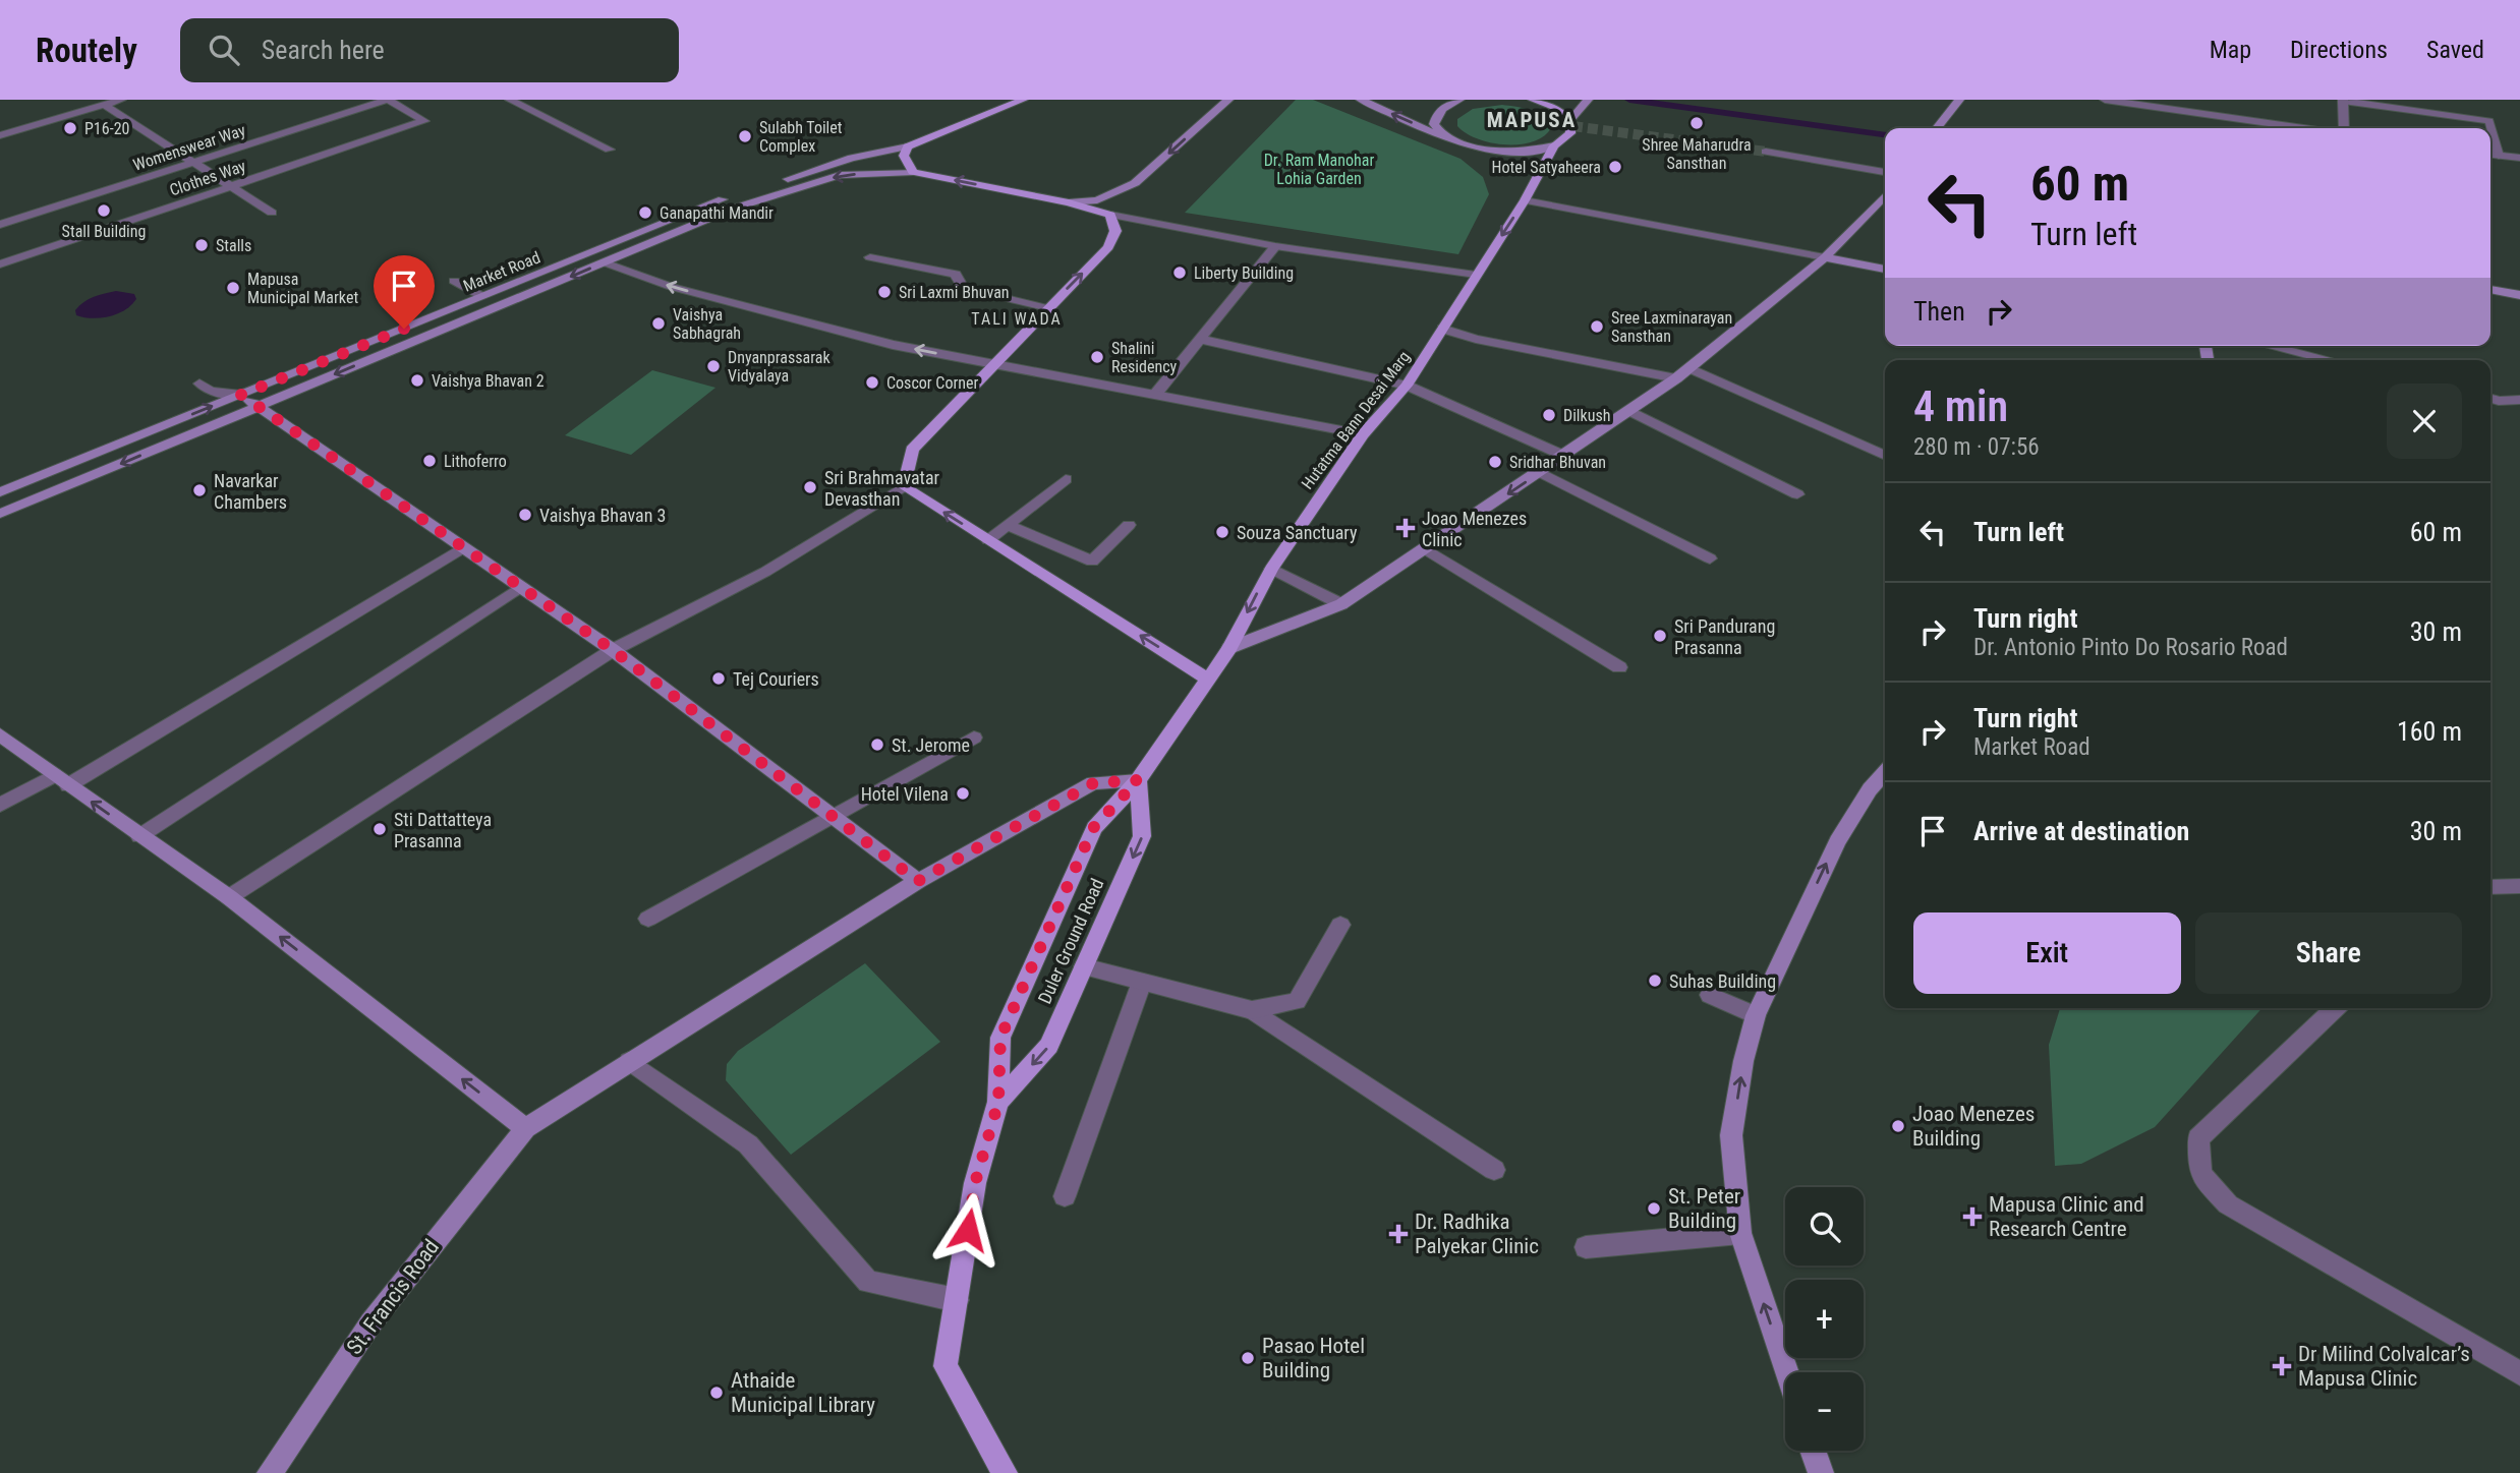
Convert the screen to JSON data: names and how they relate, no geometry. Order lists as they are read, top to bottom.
{
  "streets": {
    "main road": ["Market Road", "Hutatma Bann Desai Marg", "Duler Ground Road"],
    "street": ["Womenswear Way", "Clothes Way", "St. Francis Road"]
  },
  "crossings": [
    ["Womenswear Way", "Clothes Way"],
    ["Hutatma Bann Desai Marg", "Duler Ground Road"],
    ["Duler Ground Road", "St. Francis Road"]
  ],
  "districts": ["MAPUSA", "TALI WADA"],
  "parks": ["Dr. Ram Manohar Lohia Garden"],
  "places": {
    "other": [
      "Shree Maharudra Sansthan",
      "P16-20",
      "Sulabh Toilet Complex",
      "Hotel Satyaheera",
      "Stall Building",
      "Ganapathi Mandir",
      "Stalls",
      "Liberty Building",
      "Mapusa Municipal Market",
      "Sri Laxmi Bhuvan",
      "Vaishya Sabhagrah",
      "Sree Laxminarayan Sansthan",
      "Shalini Residency",
      "Dnyanprassarak Vidyalaya",
      "Vaishya Bhavan 2",
      "Coscor Corner",
      "Dilkush",
      "Lithoferro",
      "Sridhar Bhuvan",
      "Sri Brahmavatar Devasthan",
      "Navarkar Chambers",
      "Vaishya Bhavan 3",
      "Souza Sanctuary",
      "Sri Pandurang Prasanna",
      "Tej Couriers",
      "St. Jerome",
      "Hotel Vilena",
      "Sti Dattatteya Prasanna",
      "Suhas Building",
      "Joao Menezes Building",
      "St. Peter Building",
      "Pasao Hotel Building",
      "Athaide Municipal Library"
    ],
    "health": [
      "Joao Menezes Clinic",
      "Mapusa Clinic and Research Centre",
      "Dr. Radhika Palyekar Clinic",
      "Dr Milind Colvalcar’s Mapusa Clinic"
    ]
  },
  "page": {
    "header": "Routely",
    "search": "Search here",
    "nav": ["Map", "Directions", "Saved"],
    "turn": ["60 m", "Turn left"],
    "then": "Then",
    "heading": ["4 min", "280 m · 07:56"],
    "list": [
      {
        "name": "Turn left",
        "value": "60 m"
      },
      {
        "name": "Turn right",
        "note": "Dr. Antonio Pinto Do Rosario Road",
        "value": "30 m"
      },
      {
        "name": "Turn right",
        "note": "Market Road",
        "value": "160 m"
      },
      {
        "name": "Arrive at destination",
        "value": "30 m"
      }
    ],
    "buttons": ["Exit", "Share"],
    "map_buttons": ["+", "−"]
  }
}
